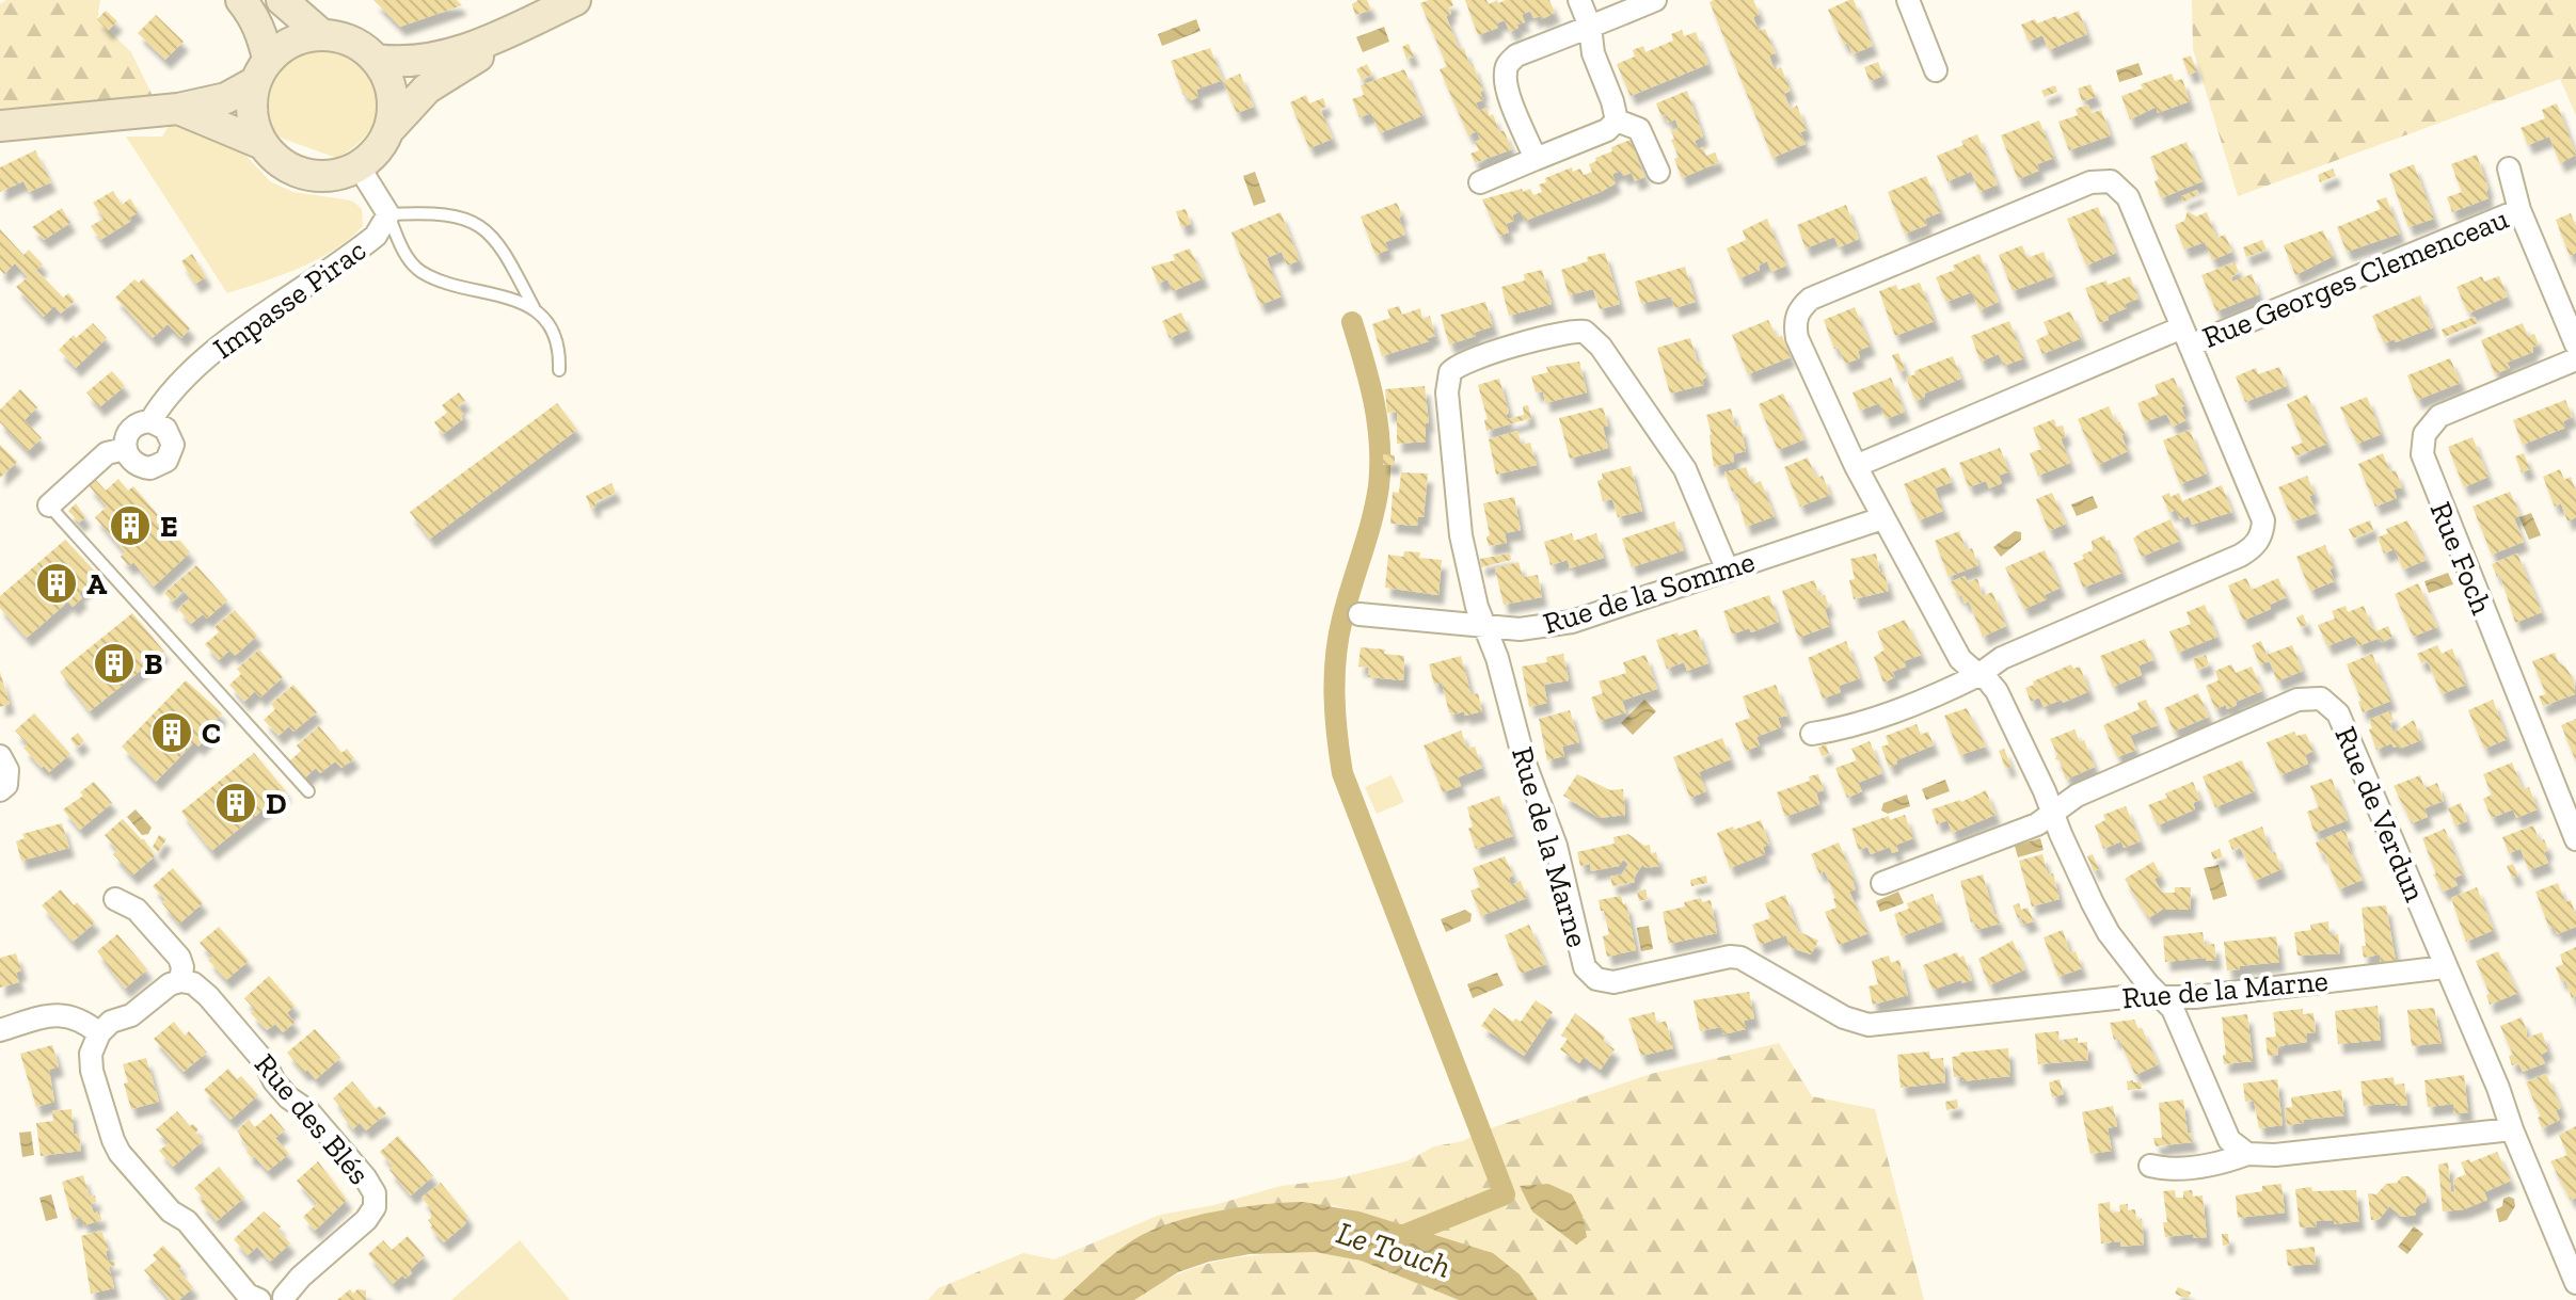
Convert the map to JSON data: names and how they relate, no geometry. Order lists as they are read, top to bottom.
{
  "streets": {
    "street": [
      "Rue Georges Clemenceau",
      "Impasse Pirac",
      "Rue Foch",
      "Rue de la Somme",
      "Rue de Verdun",
      "Rue de la Marne",
      "Rue des Blés"
    ]
  },
  "crossings": [
    ["Rue de la Somme", "Rue de la Marne"],
    ["Rue de Verdun", "Rue de la Marne"]
  ],
  "water": ["Le Touch"],
  "places": {
    "building": [
      "E",
      "A",
      "B",
      "C",
      "D"
    ]
  }
}
